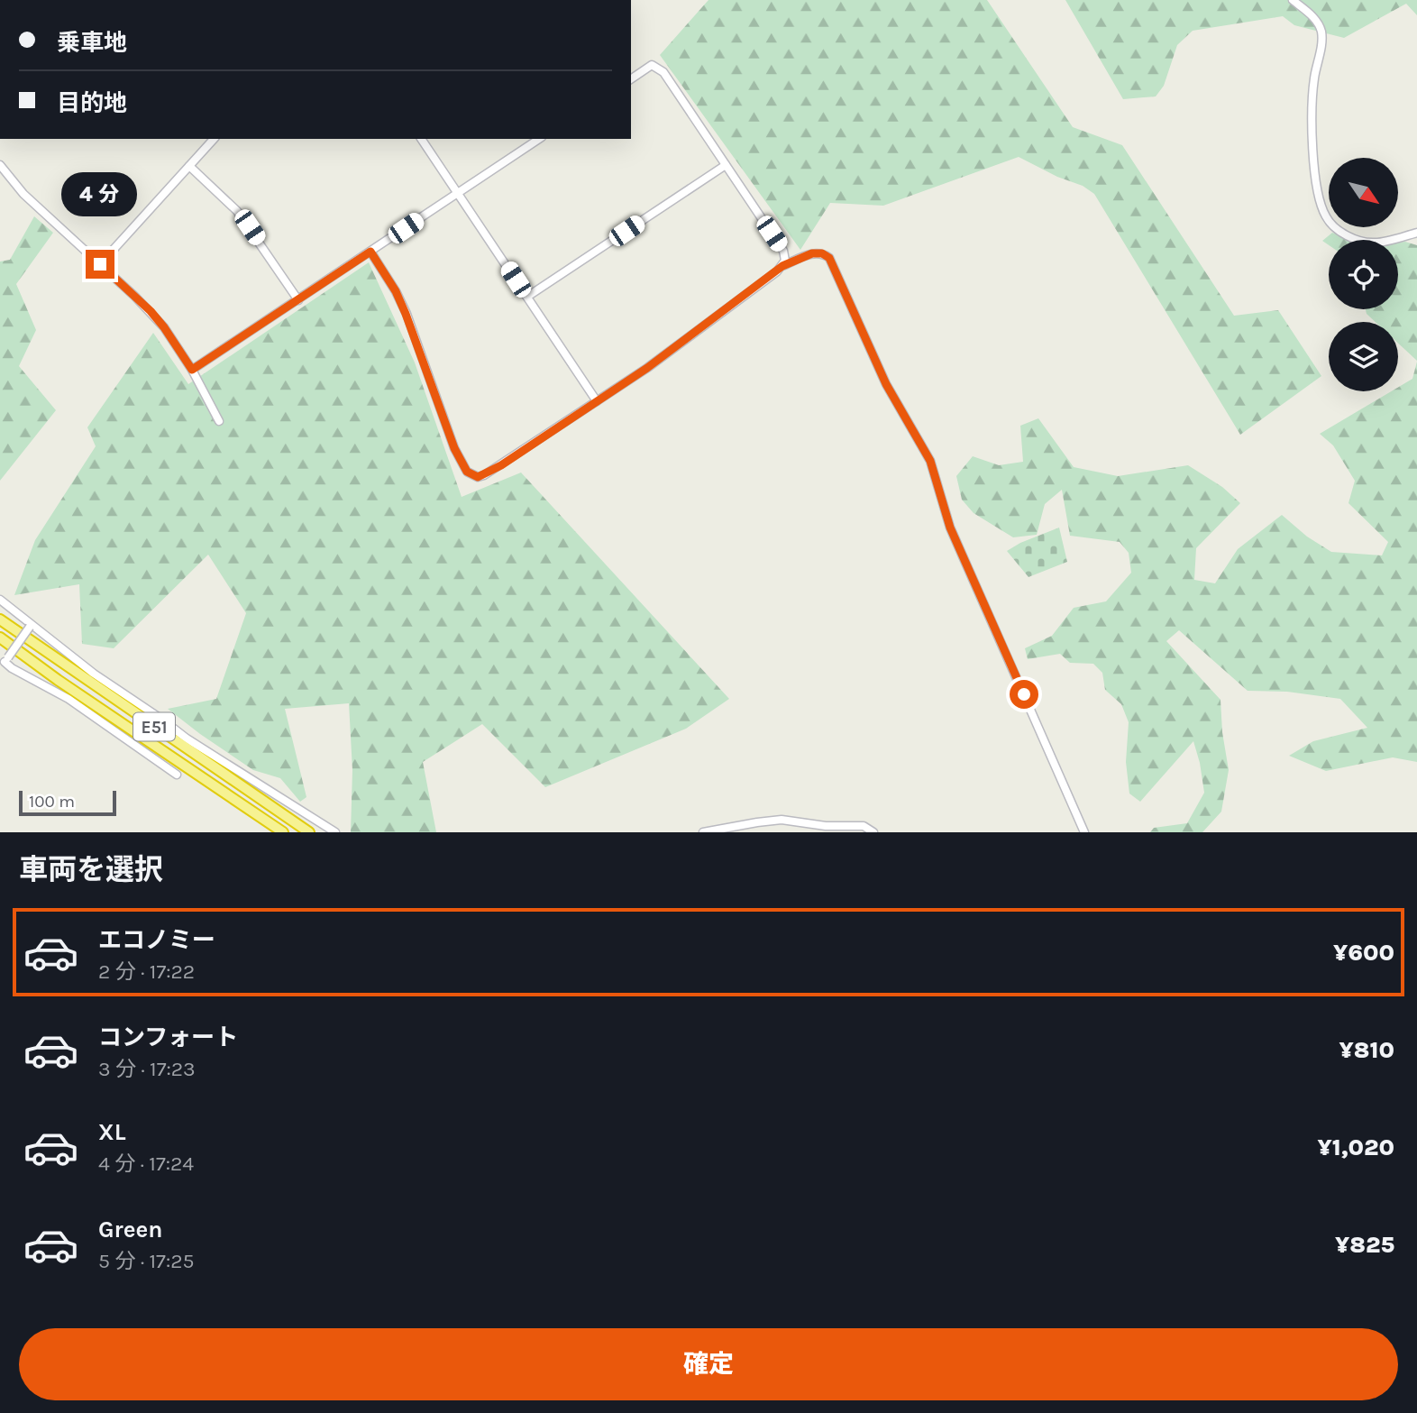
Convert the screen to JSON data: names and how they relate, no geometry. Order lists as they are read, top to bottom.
{
  "streets": {
    "highway": ["E51"]
  },
  "scale_bar": "100 m",
  "north": "bottom right",
  "page": {
    "banner": ["乗車地", "目的地"],
    "bubble": "4 分",
    "scale": "100 m",
    "heading": "車両を選択",
    "list": [
      {
        "name": "エコノミー",
        "note": "2 分 · 17:22",
        "value": "¥600"
      },
      {
        "name": "コンフォート",
        "note": "3 分 · 17:23",
        "value": "¥810"
      },
      {
        "name": "XL",
        "note": "4 分 · 17:24",
        "value": "¥1,020"
      },
      {
        "name": "Green",
        "note": "5 分 · 17:25",
        "value": "¥825"
      }
    ],
    "buttons": "確定"
  }
}
